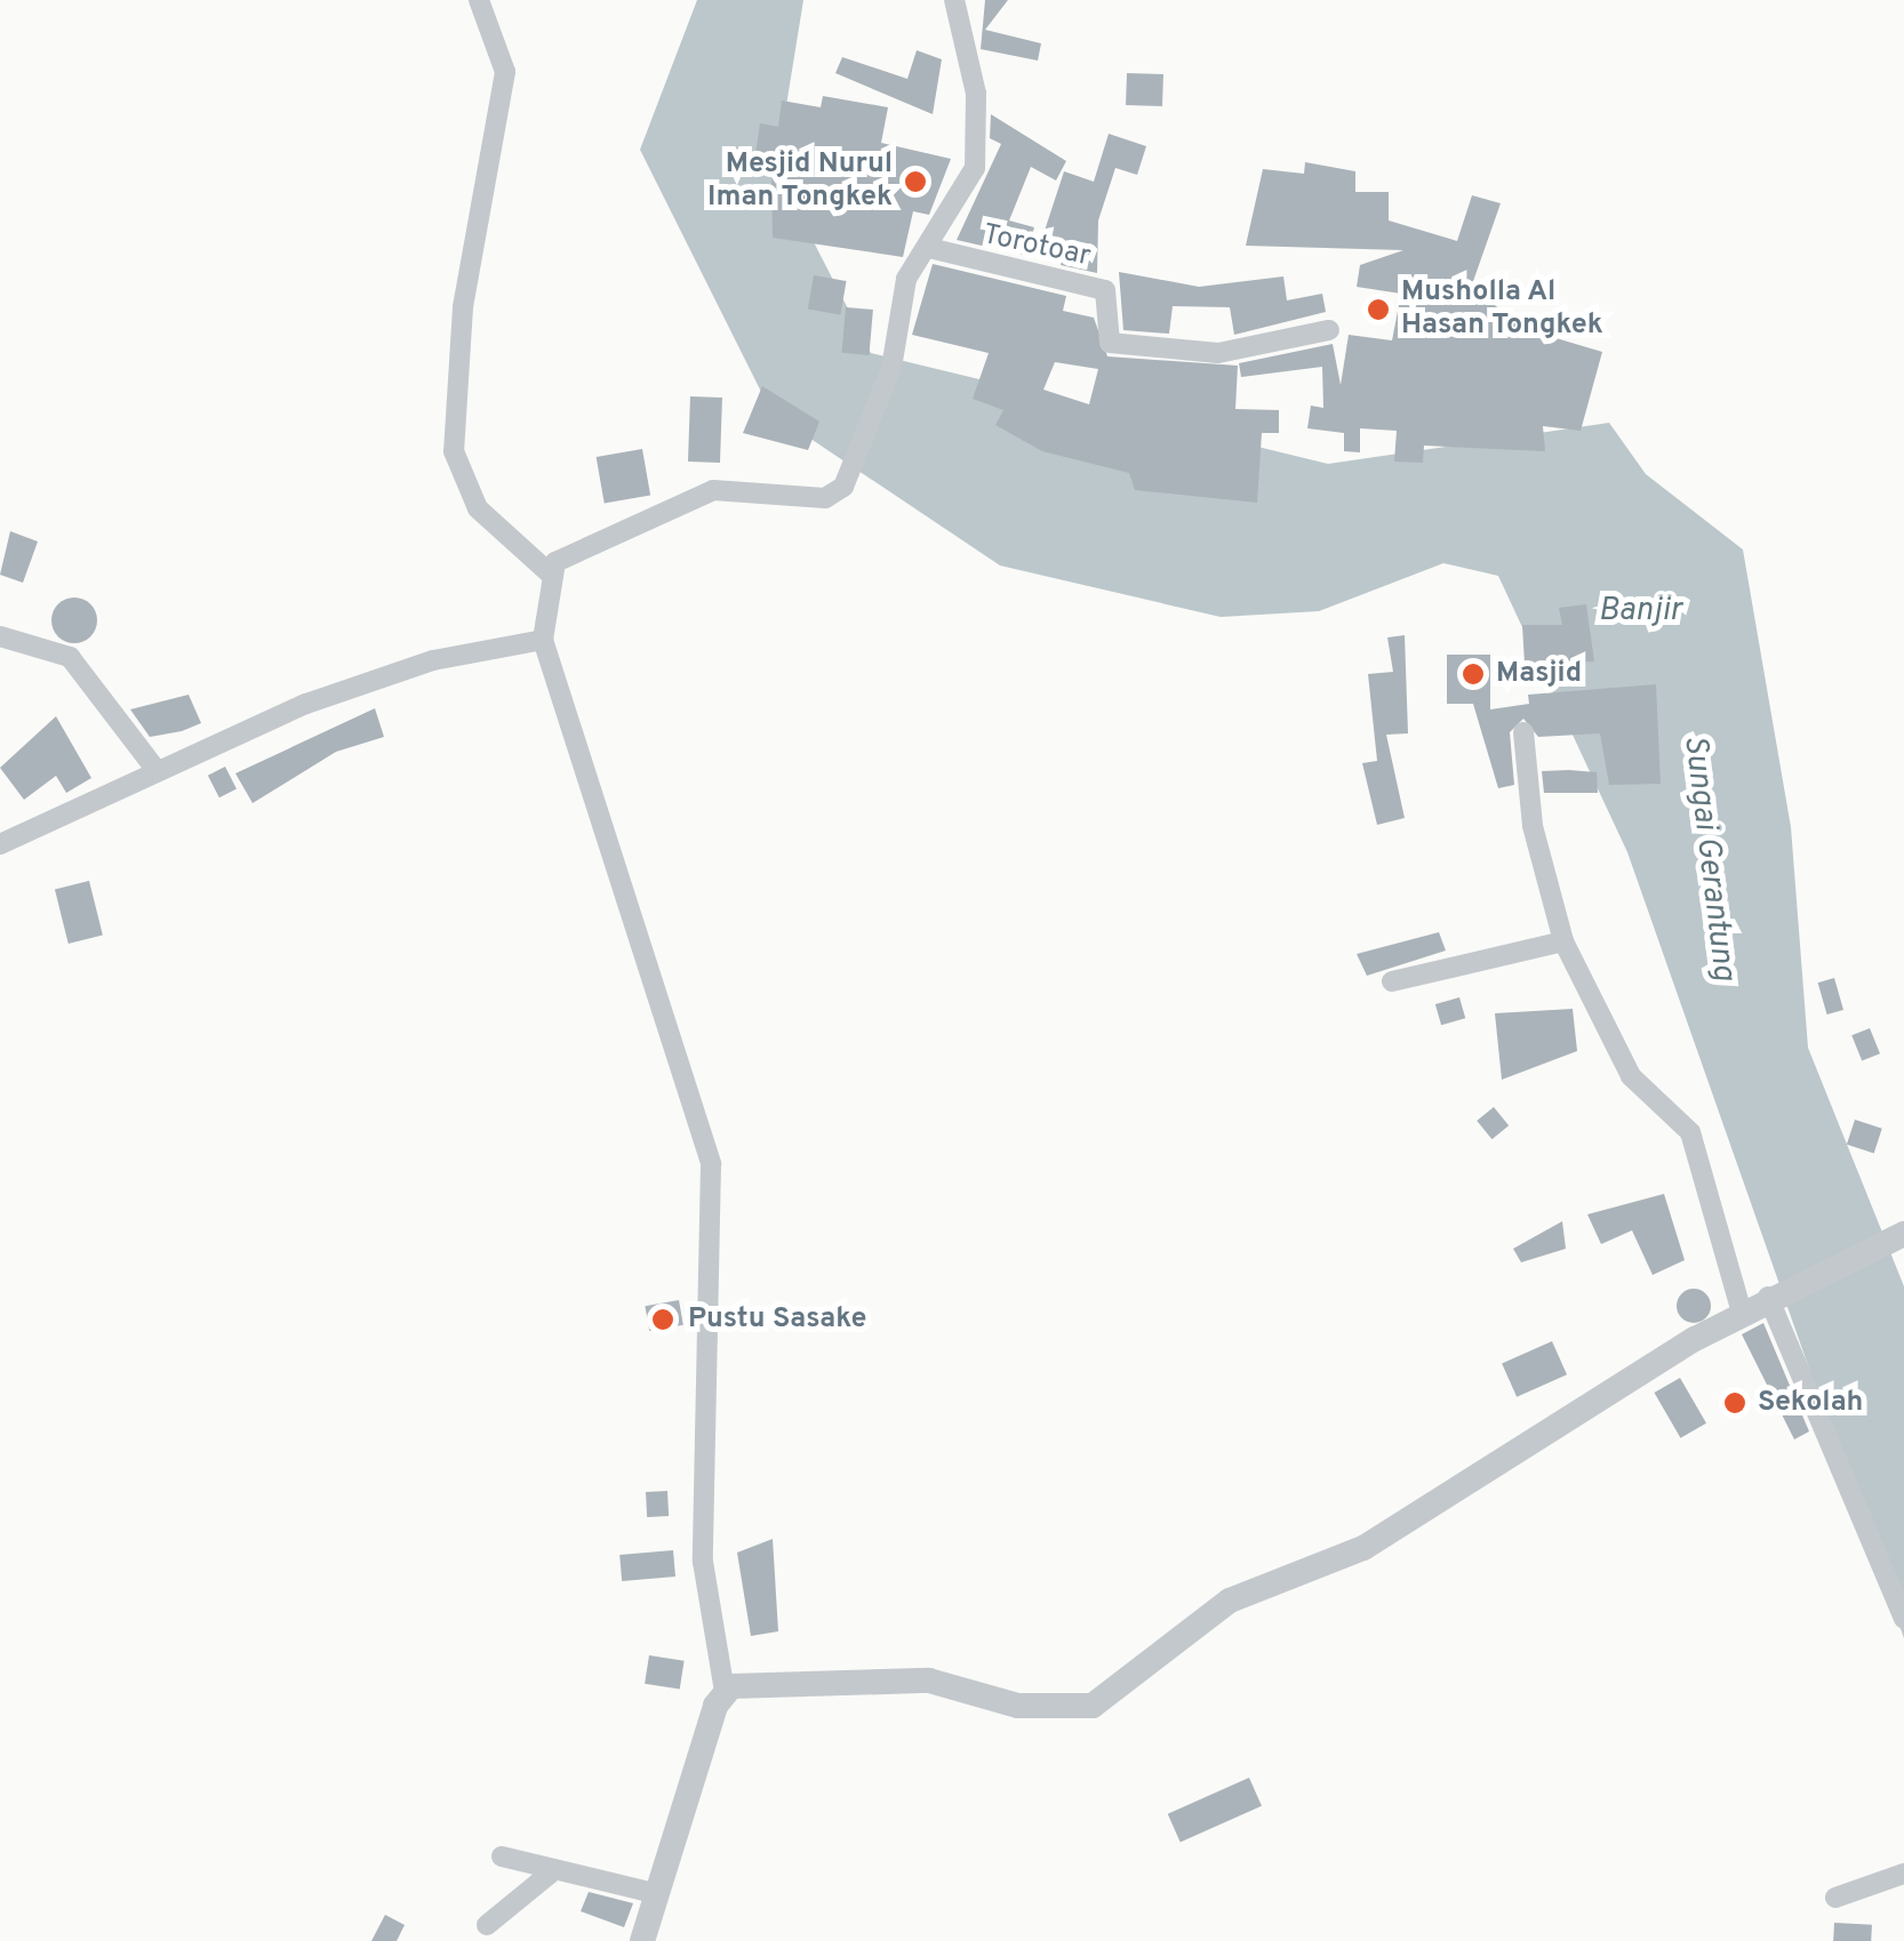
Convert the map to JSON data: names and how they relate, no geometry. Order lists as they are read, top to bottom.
{
  "streets": {
    "street": ["Torotoar"]
  },
  "water": ["Banjir", "Sungai Gerantung"],
  "places": [
    "Mesjid Nurul Iman Tongkek",
    "Musholla Al Hasan Tongkek",
    "Masjid",
    "Pustu Sasake",
    "Sekolah"
  ]
}
